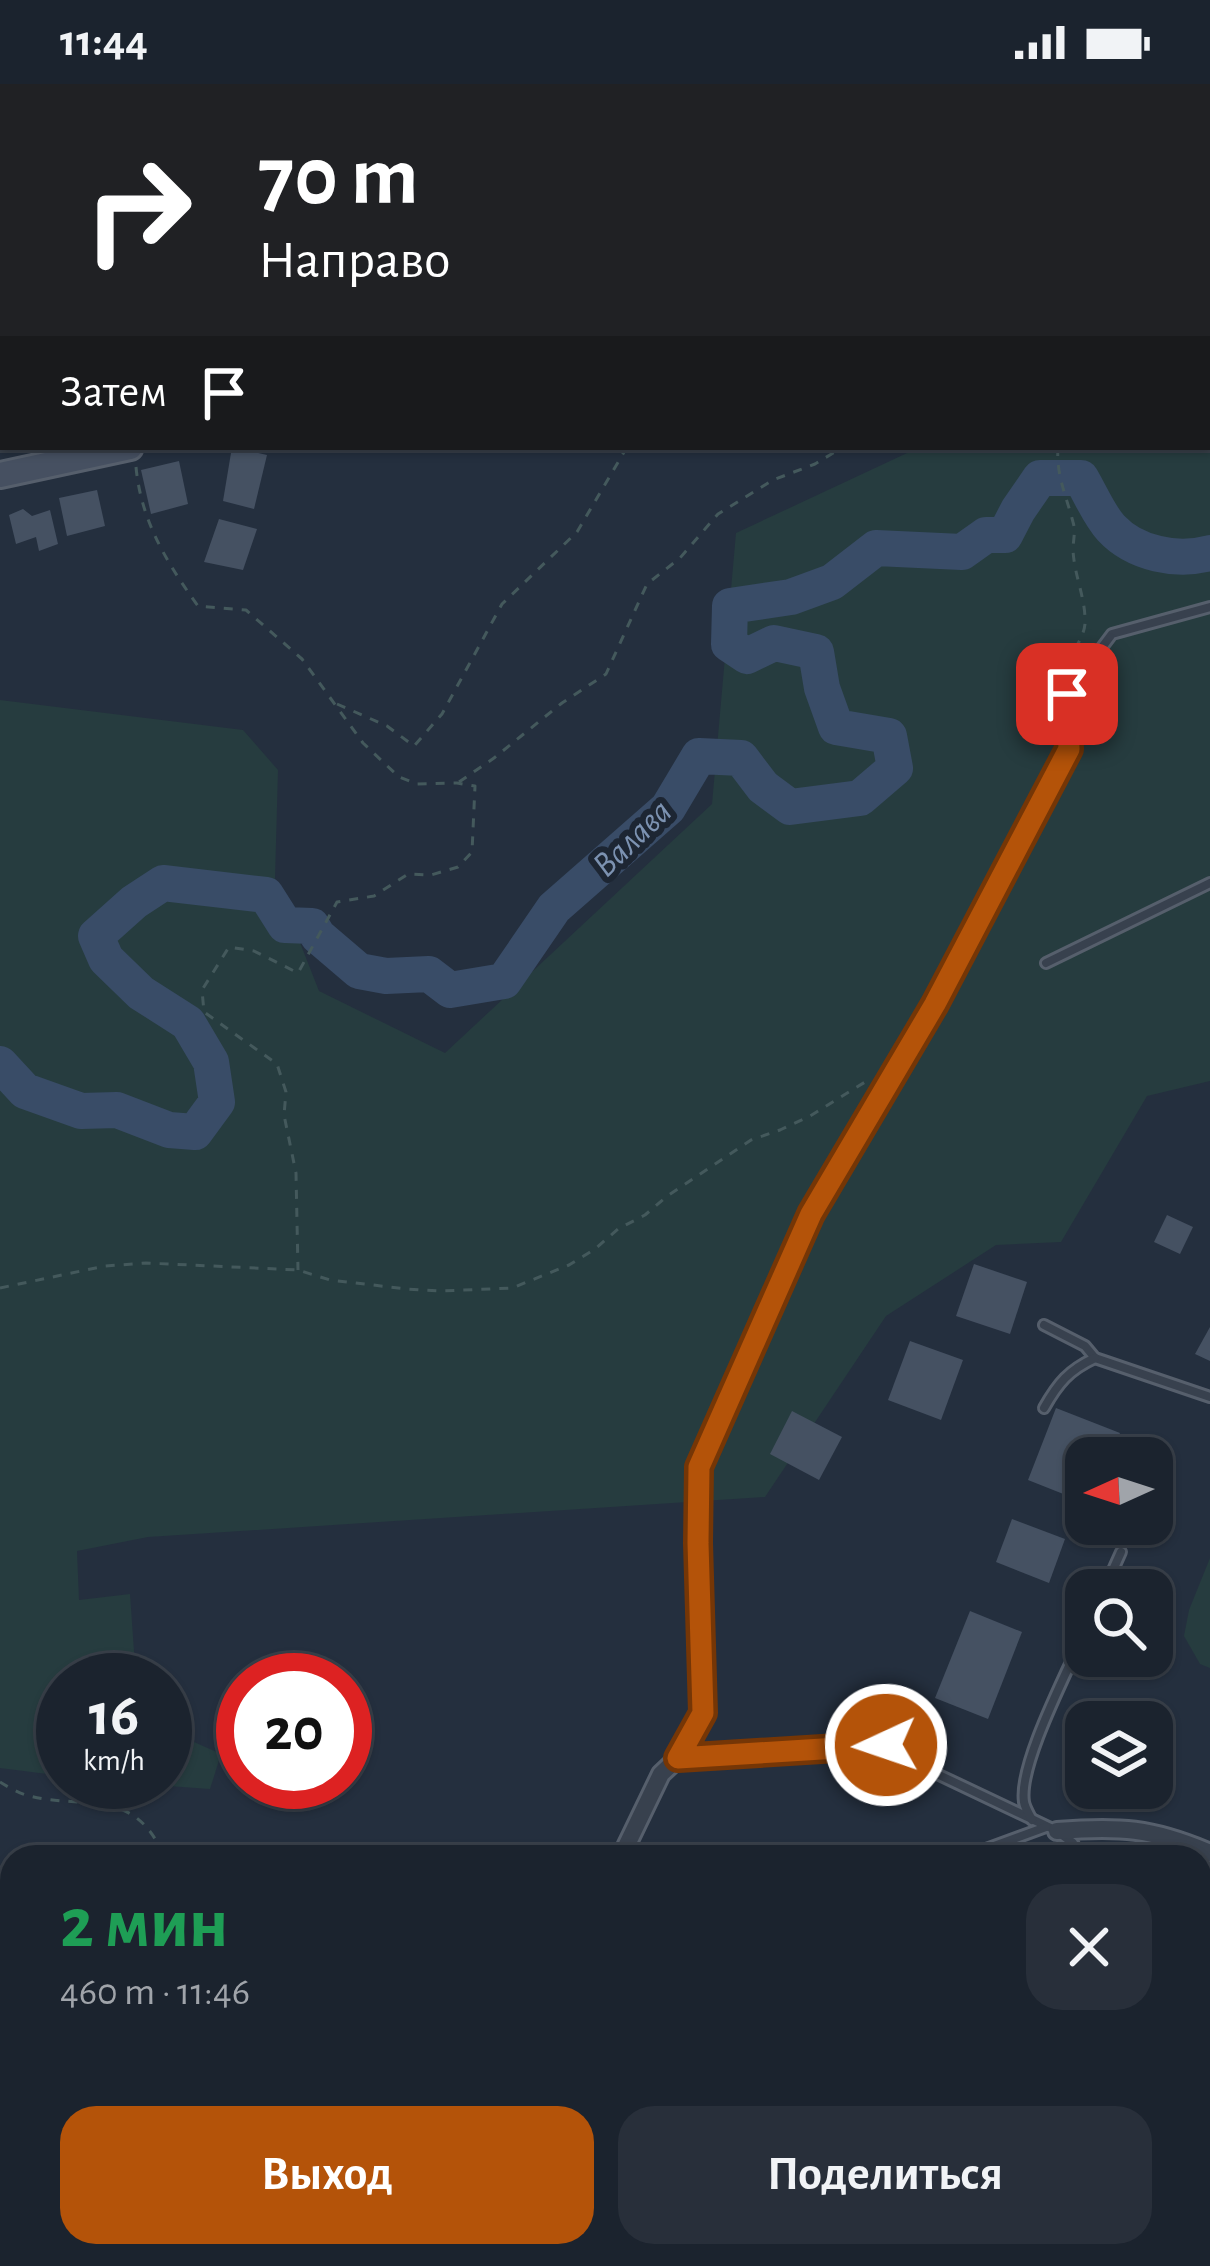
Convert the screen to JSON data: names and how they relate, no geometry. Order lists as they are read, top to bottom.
{
  "water": ["Валава"],
  "north": "left",
  "page": {
    "status": "11:44",
    "turn": ["70 m", "Направо"],
    "then": "Затем",
    "speed": "16 km/h",
    "limit": "20",
    "heading": ["2 мин", "460 m · 11:46"],
    "buttons": ["Выход", "Поделиться"]
  }
}
